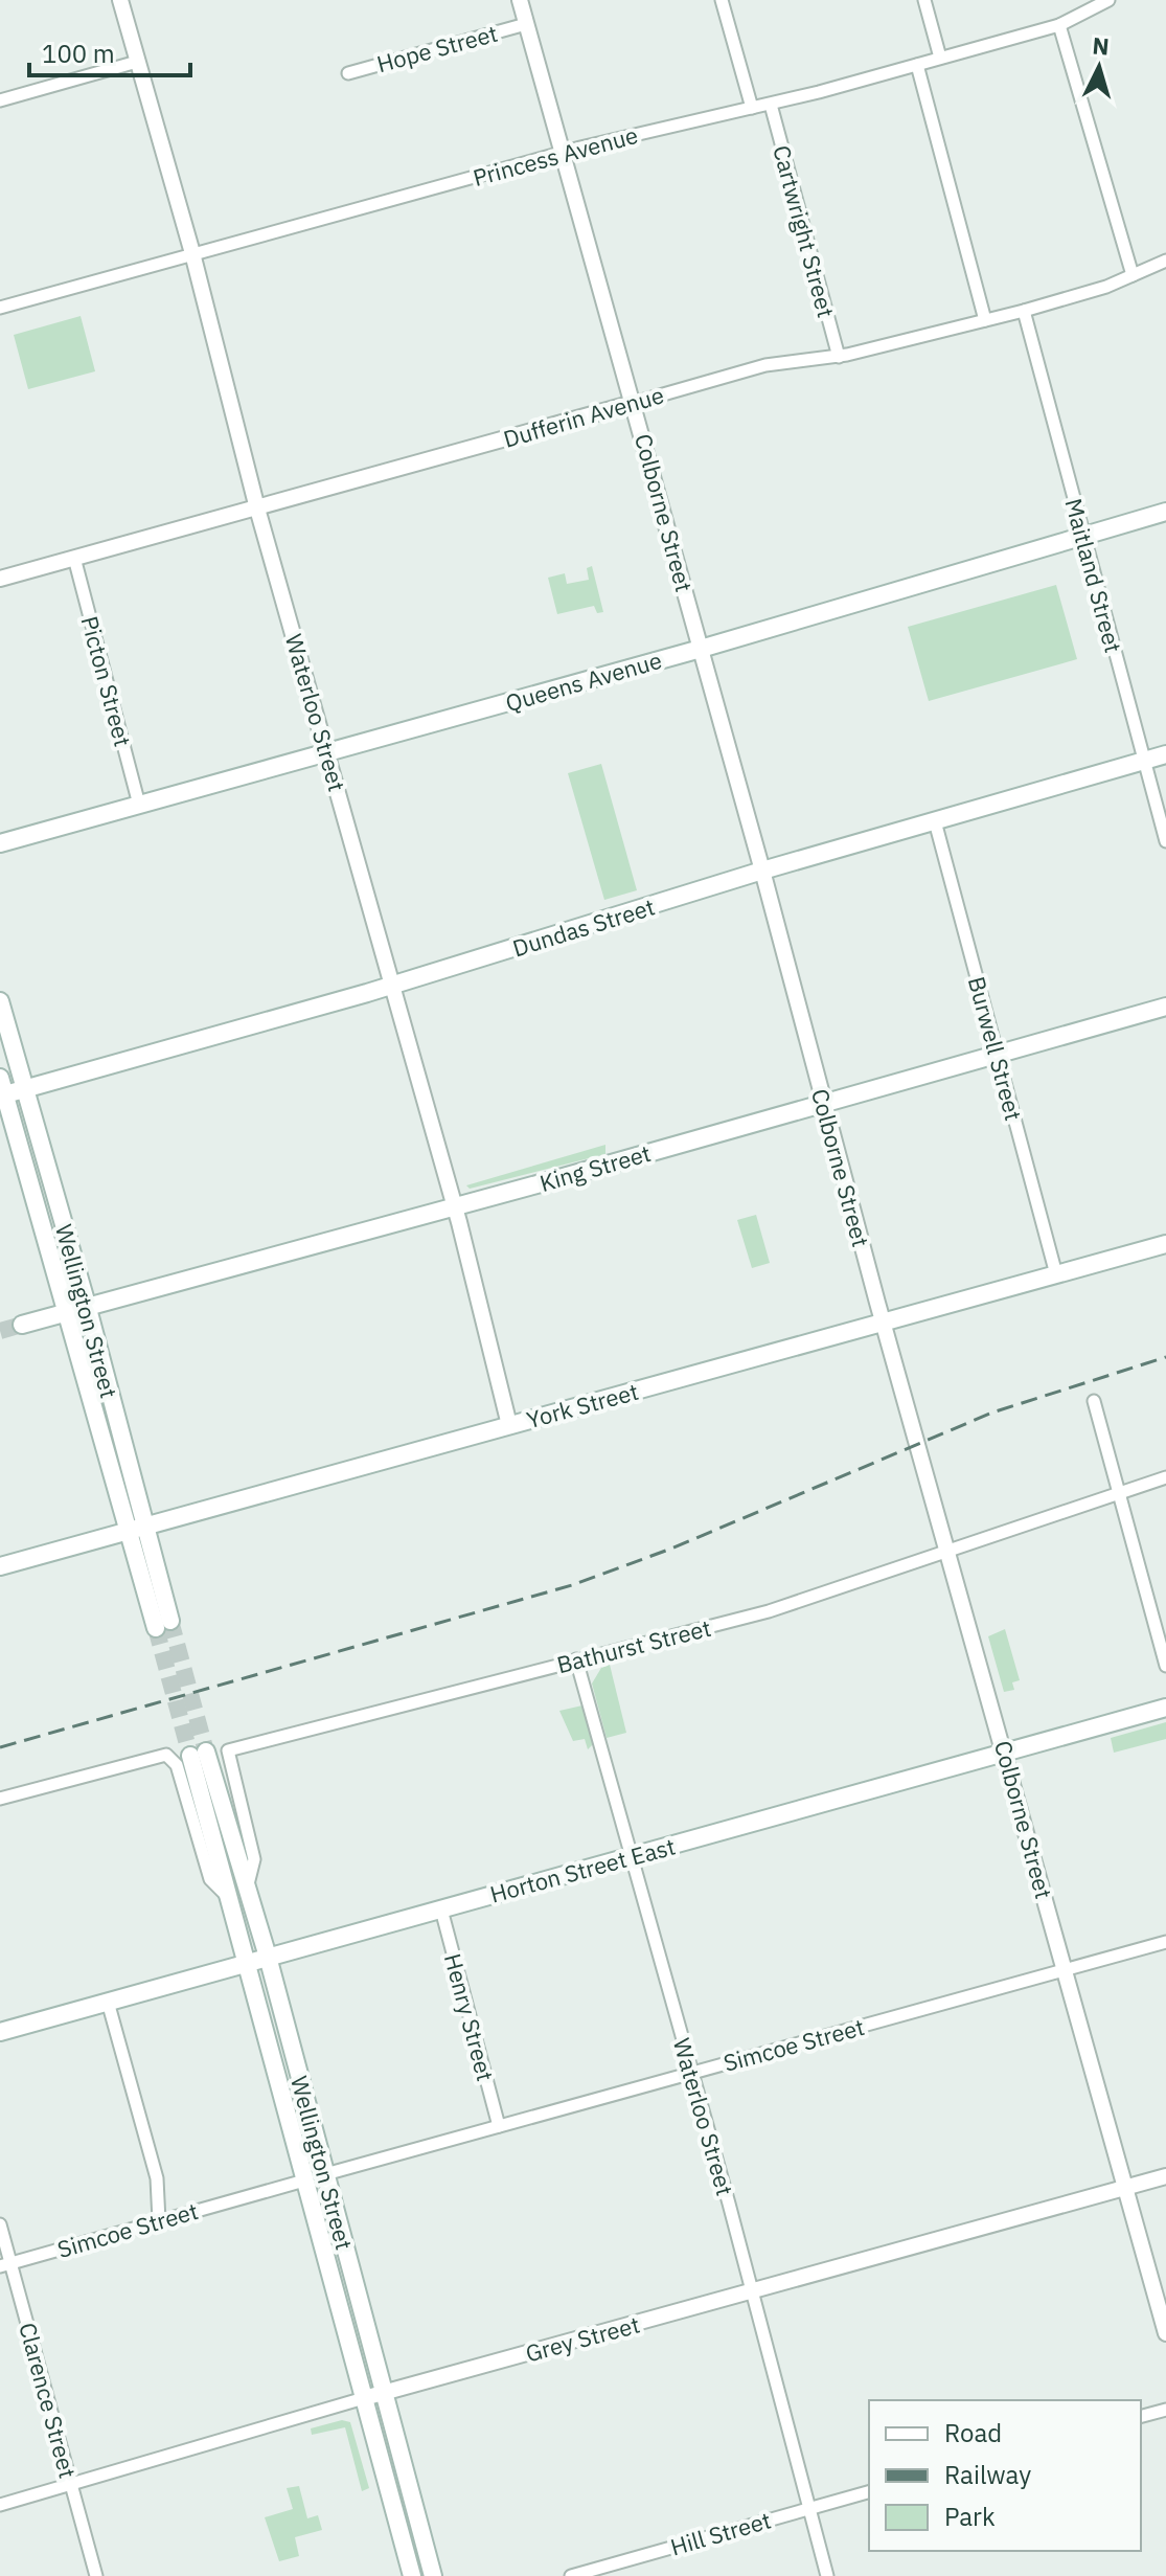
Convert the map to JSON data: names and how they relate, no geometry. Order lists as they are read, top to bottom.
{
  "streets": {
    "main road": [
      "Queens Avenue",
      "Dundas Street",
      "King Street",
      "Wellington Street",
      "York Street",
      "Horton Street East"
    ],
    "street": [
      "Hope Street",
      "Princess Avenue",
      "Cartwright Street",
      "Dufferin Avenue",
      "Colborne Street",
      "Maitland Street",
      "Picton Street",
      "Waterloo Street",
      "Burwell Street",
      "Bathurst Street",
      "Henry Street",
      "Simcoe Street",
      "Grey Street",
      "Clarence Street",
      "Hill Street"
    ]
  },
  "crossings": [
    ["Hope Street", "Colborne Street"],
    ["Princess Avenue", "Cartwright Street"],
    ["Princess Avenue", "Colborne Street"],
    ["Princess Avenue", "Waterloo Street"],
    ["Cartwright Street", "Dufferin Avenue"],
    ["Dufferin Avenue", "Colborne Street"],
    ["Dufferin Avenue", "Maitland Street"],
    ["Dufferin Avenue", "Picton Street"],
    ["Dufferin Avenue", "Waterloo Street"],
    ["Colborne Street", "Queens Avenue"],
    ["Colborne Street", "Dundas Street"],
    ["Colborne Street", "King Street"],
    ["Colborne Street", "York Street"],
    ["Colborne Street", "Bathurst Street"],
    ["Colborne Street", "Horton Street East"],
    ["Colborne Street", "Simcoe Street"],
    ["Colborne Street", "Grey Street"],
    ["Maitland Street", "Queens Avenue"],
    ["Maitland Street", "Dundas Street"],
    ["Picton Street", "Queens Avenue"],
    ["Queens Avenue", "Waterloo Street"],
    ["Waterloo Street", "Dundas Street"],
    ["Waterloo Street", "King Street"],
    ["Waterloo Street", "York Street"],
    ["Waterloo Street", "Bathurst Street"],
    ["Waterloo Street", "Horton Street East"],
    ["Waterloo Street", "Simcoe Street"],
    ["Waterloo Street", "Grey Street"],
    ["Waterloo Street", "Hill Street"],
    ["Dundas Street", "Burwell Street"],
    ["Dundas Street", "Wellington Street"],
    ["Burwell Street", "King Street"],
    ["Burwell Street", "York Street"],
    ["King Street", "Wellington Street"],
    ["Wellington Street", "York Street"],
    ["Wellington Street", "Bathurst Street"],
    ["Wellington Street", "Horton Street East"],
    ["Wellington Street", "Simcoe Street"],
    ["Wellington Street", "Grey Street"],
    ["Horton Street East", "Henry Street"],
    ["Henry Street", "Simcoe Street"],
    ["Simcoe Street", "Clarence Street"],
    ["Grey Street", "Clarence Street"]
  ],
  "legend": ["Road", "Railway", "Park"],
  "scale_bar": "100 m",
  "north": "top"
}
